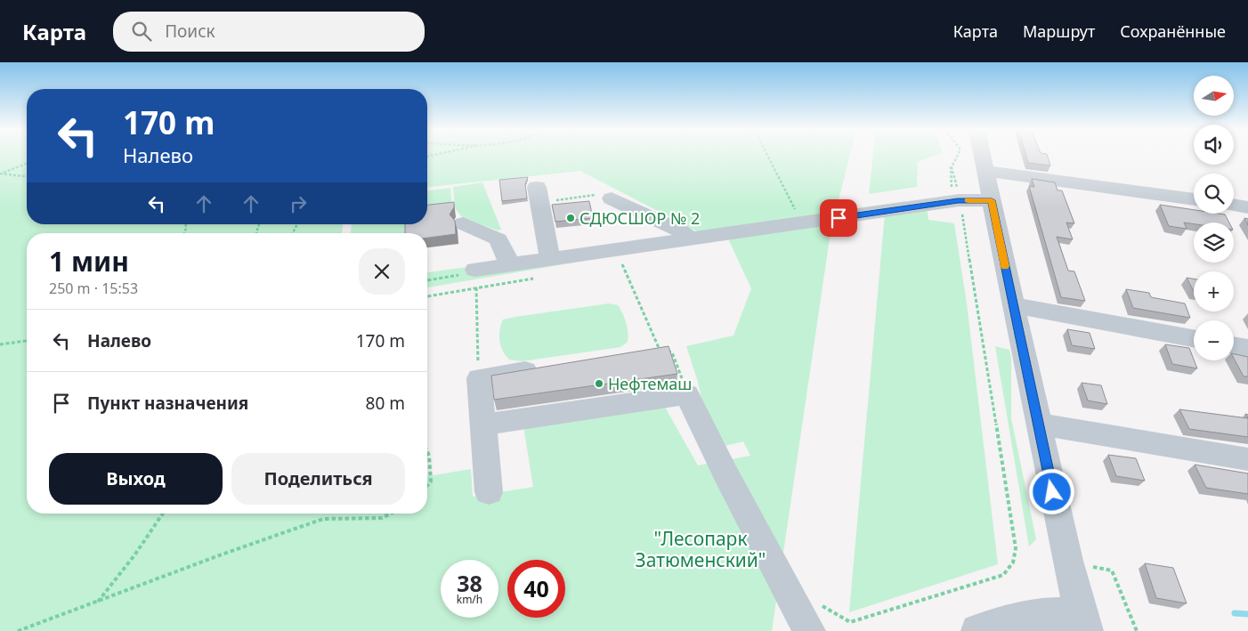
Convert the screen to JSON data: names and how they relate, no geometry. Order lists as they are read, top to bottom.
{
  "parks": ["\"Лесопарк Затюменский\""],
  "places": ["СДЮСШОР № 2", "Нефтемаш"],
  "north": "right",
  "page": {
    "header": "Карта",
    "search": "Поиск",
    "nav": ["Карта", "Маршрут", "Сохранённые"],
    "map_buttons": ["+", "−"],
    "turn": ["170 m", "Налево"],
    "heading": ["1 мин", "250 m · 15:53"],
    "list": [
      {
        "name": "Налево",
        "value": "170 m"
      },
      {
        "name": "Пункт назначения",
        "value": "80 m"
      }
    ],
    "buttons": ["Выход", "Поделиться"],
    "speed": "38 km/h",
    "limit": "40"
  }
}
